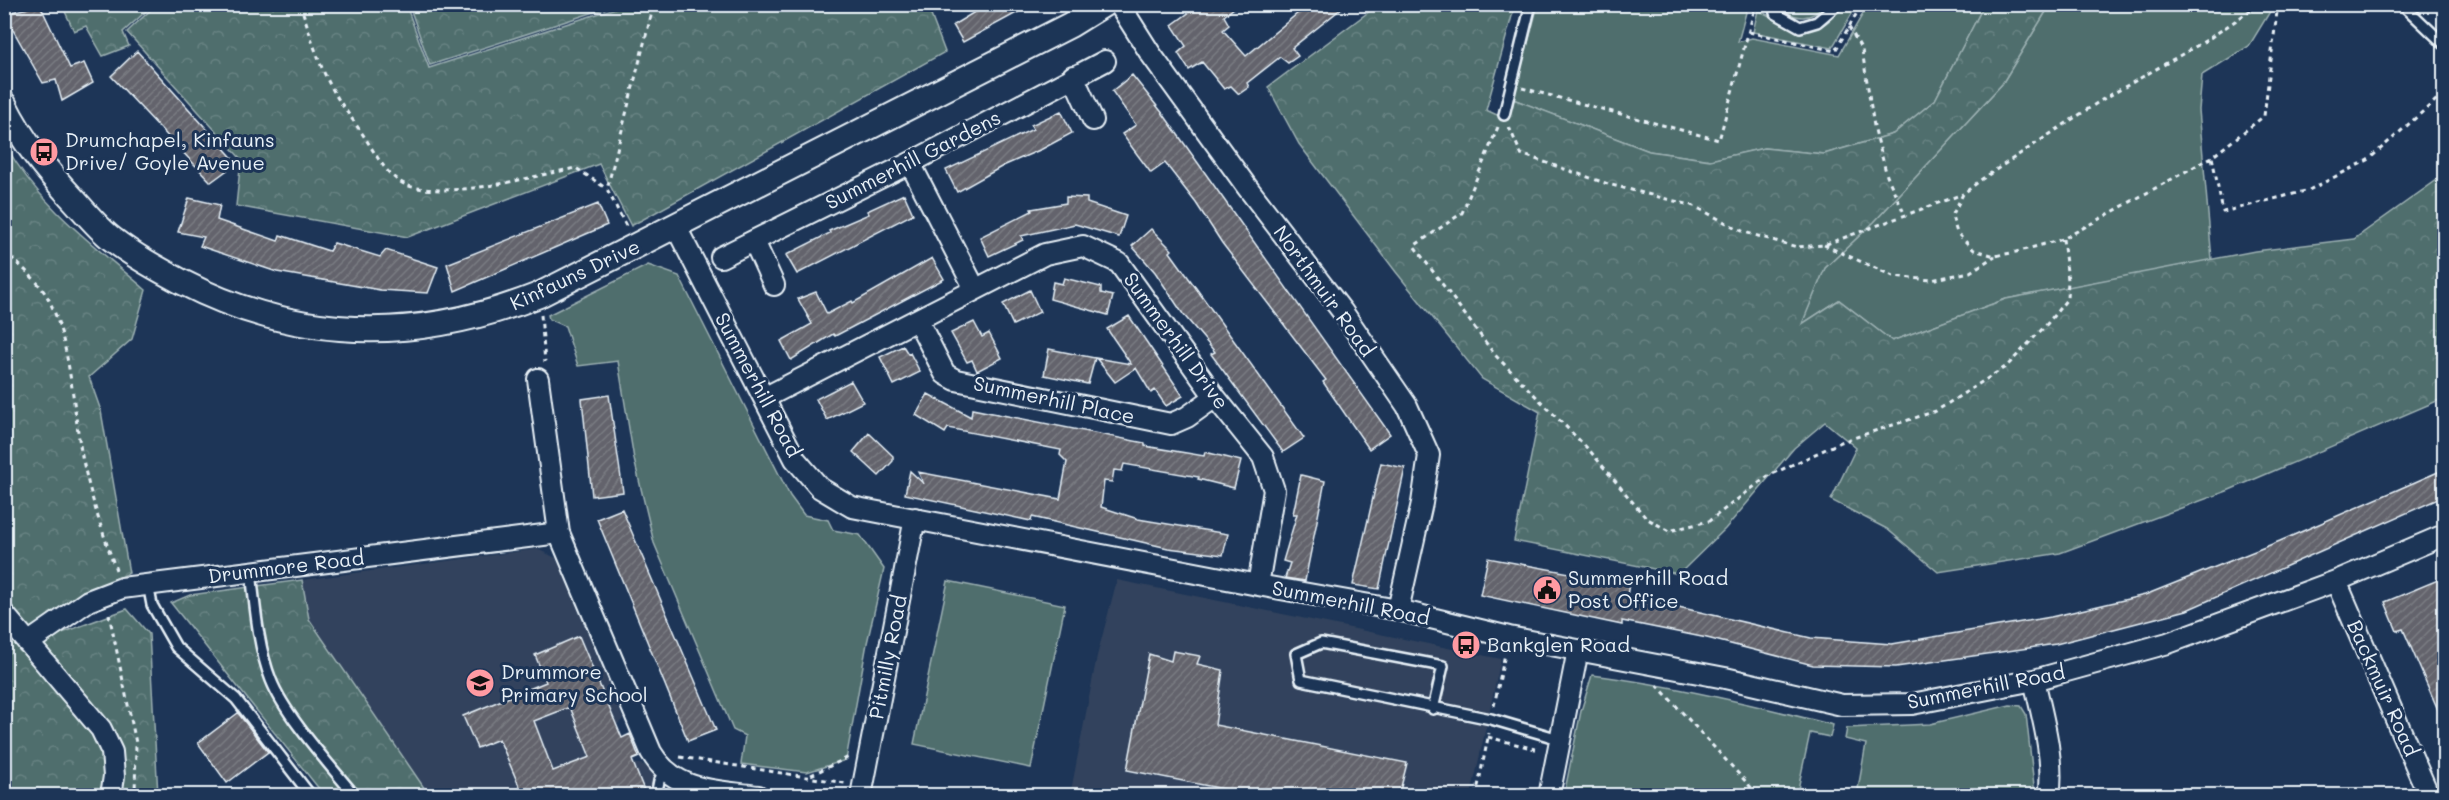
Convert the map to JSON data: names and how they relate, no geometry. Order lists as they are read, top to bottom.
{
  "streets": {
    "street": [
      "Summerhill Gardens",
      "Kinfauns Drive",
      "Northmuir Road",
      "Summerhill Drive",
      "Summerhill Road",
      "Summerhill Place",
      "Drummore Road",
      "Pitmilly Road",
      "Backmuir Road"
    ]
  },
  "crossings": [
    ["Kinfauns Drive", "Summerhill Road"],
    ["Northmuir Road", "Summerhill Road"],
    ["Summerhill Drive", "Summerhill Road"],
    ["Summerhill Drive", "Summerhill Place"],
    ["Summerhill Road", "Pitmilly Road"],
    ["Summerhill Road", "Backmuir Road"]
  ],
  "places": {
    "bus stop": ["Drumchapel, Kinfauns Drive/ Goyle Avenue", "Bankglen Road"],
    "public building": ["Summerhill Road Post Office"],
    "school or university": ["Drummore Primary School"]
  }
}
